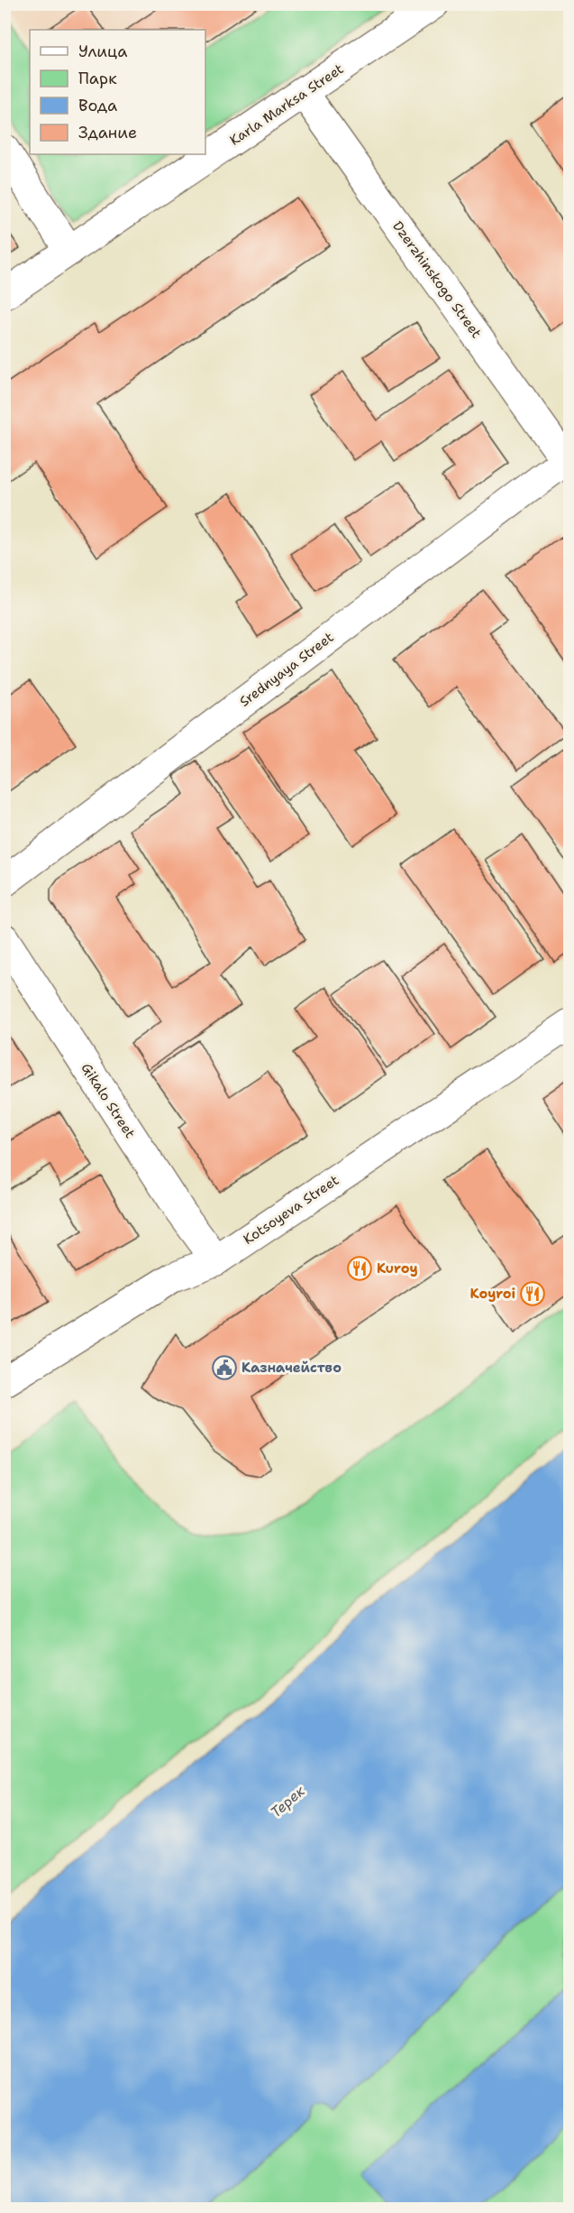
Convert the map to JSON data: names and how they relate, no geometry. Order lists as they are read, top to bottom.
{
  "streets": {
    "street": [
      "Karla Marksa Street",
      "Dzerzhinskogo Street",
      "Srednyaya Street",
      "Gikalo Street",
      "Kotsoyeva Street"
    ]
  },
  "crossings": [
    ["Karla Marksa Street", "Dzerzhinskogo Street"],
    ["Dzerzhinskogo Street", "Srednyaya Street"],
    ["Gikalo Street", "Kotsoyeva Street"]
  ],
  "water": ["Терек"],
  "places": {
    "restaurant": ["Kuroy", "Koyroi"],
    "public building": ["Казначейство"]
  },
  "legend": [
    "Улица",
    "Парк",
    "Вода",
    "Здание"
  ]
}
